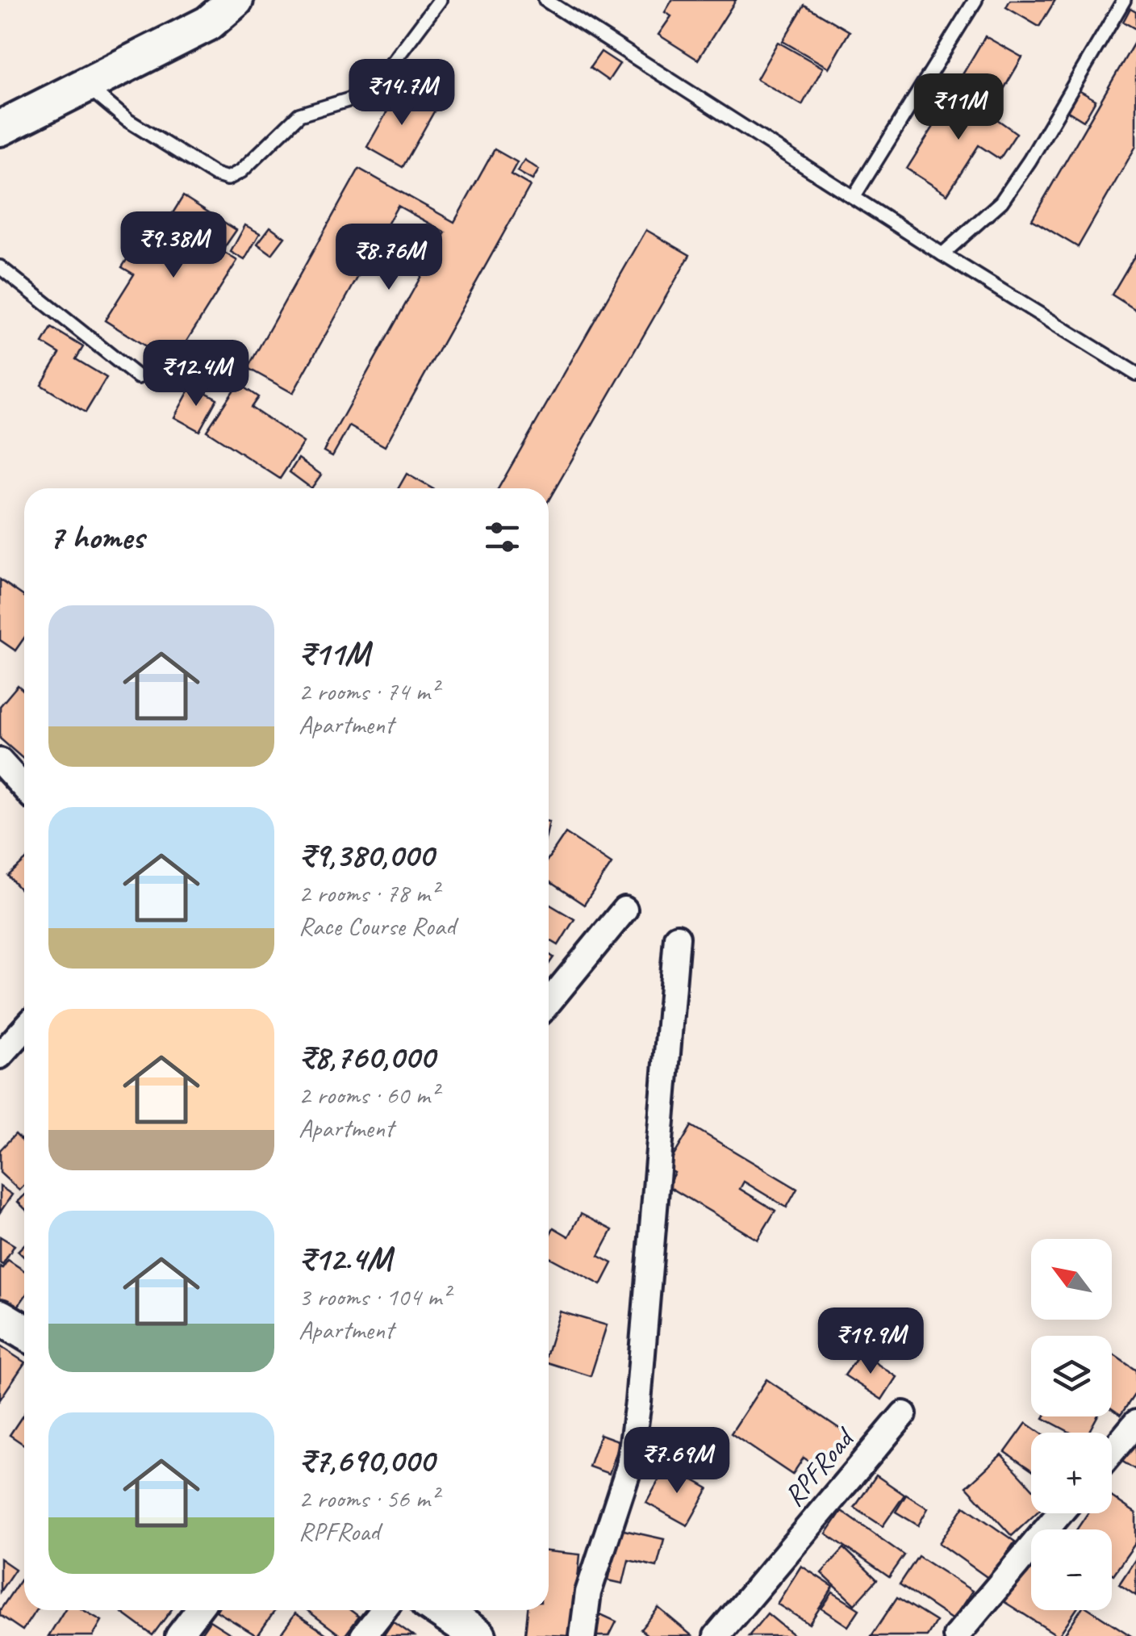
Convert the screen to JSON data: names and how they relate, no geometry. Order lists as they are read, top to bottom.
{
  "streets": {
    "street": ["RPFRoad"]
  },
  "north": "top left",
  "page": {
    "price": [
      "₹14.7M",
      "₹11M",
      "₹9.38M",
      "₹8.76M",
      "₹12.4M",
      "₹19.9M",
      "₹7.69M"
    ],
    "heading": "7 homes",
    "list": [
      {
        "name": "₹11M",
        "note": "2 rooms · 74 m² · Apartment"
      },
      {
        "name": "₹9,380,000",
        "note": "2 rooms · 78 m² · Race Course Road"
      },
      {
        "name": "₹8,760,000",
        "note": "2 rooms · 60 m² · Apartment"
      },
      {
        "name": "₹12.4M",
        "note": "3 rooms · 104 m² · Apartment"
      },
      {
        "name": "₹7,690,000",
        "note": "2 rooms · 56 m² · RPFRoad"
      }
    ],
    "map_buttons": ["+", "−"]
  }
}
